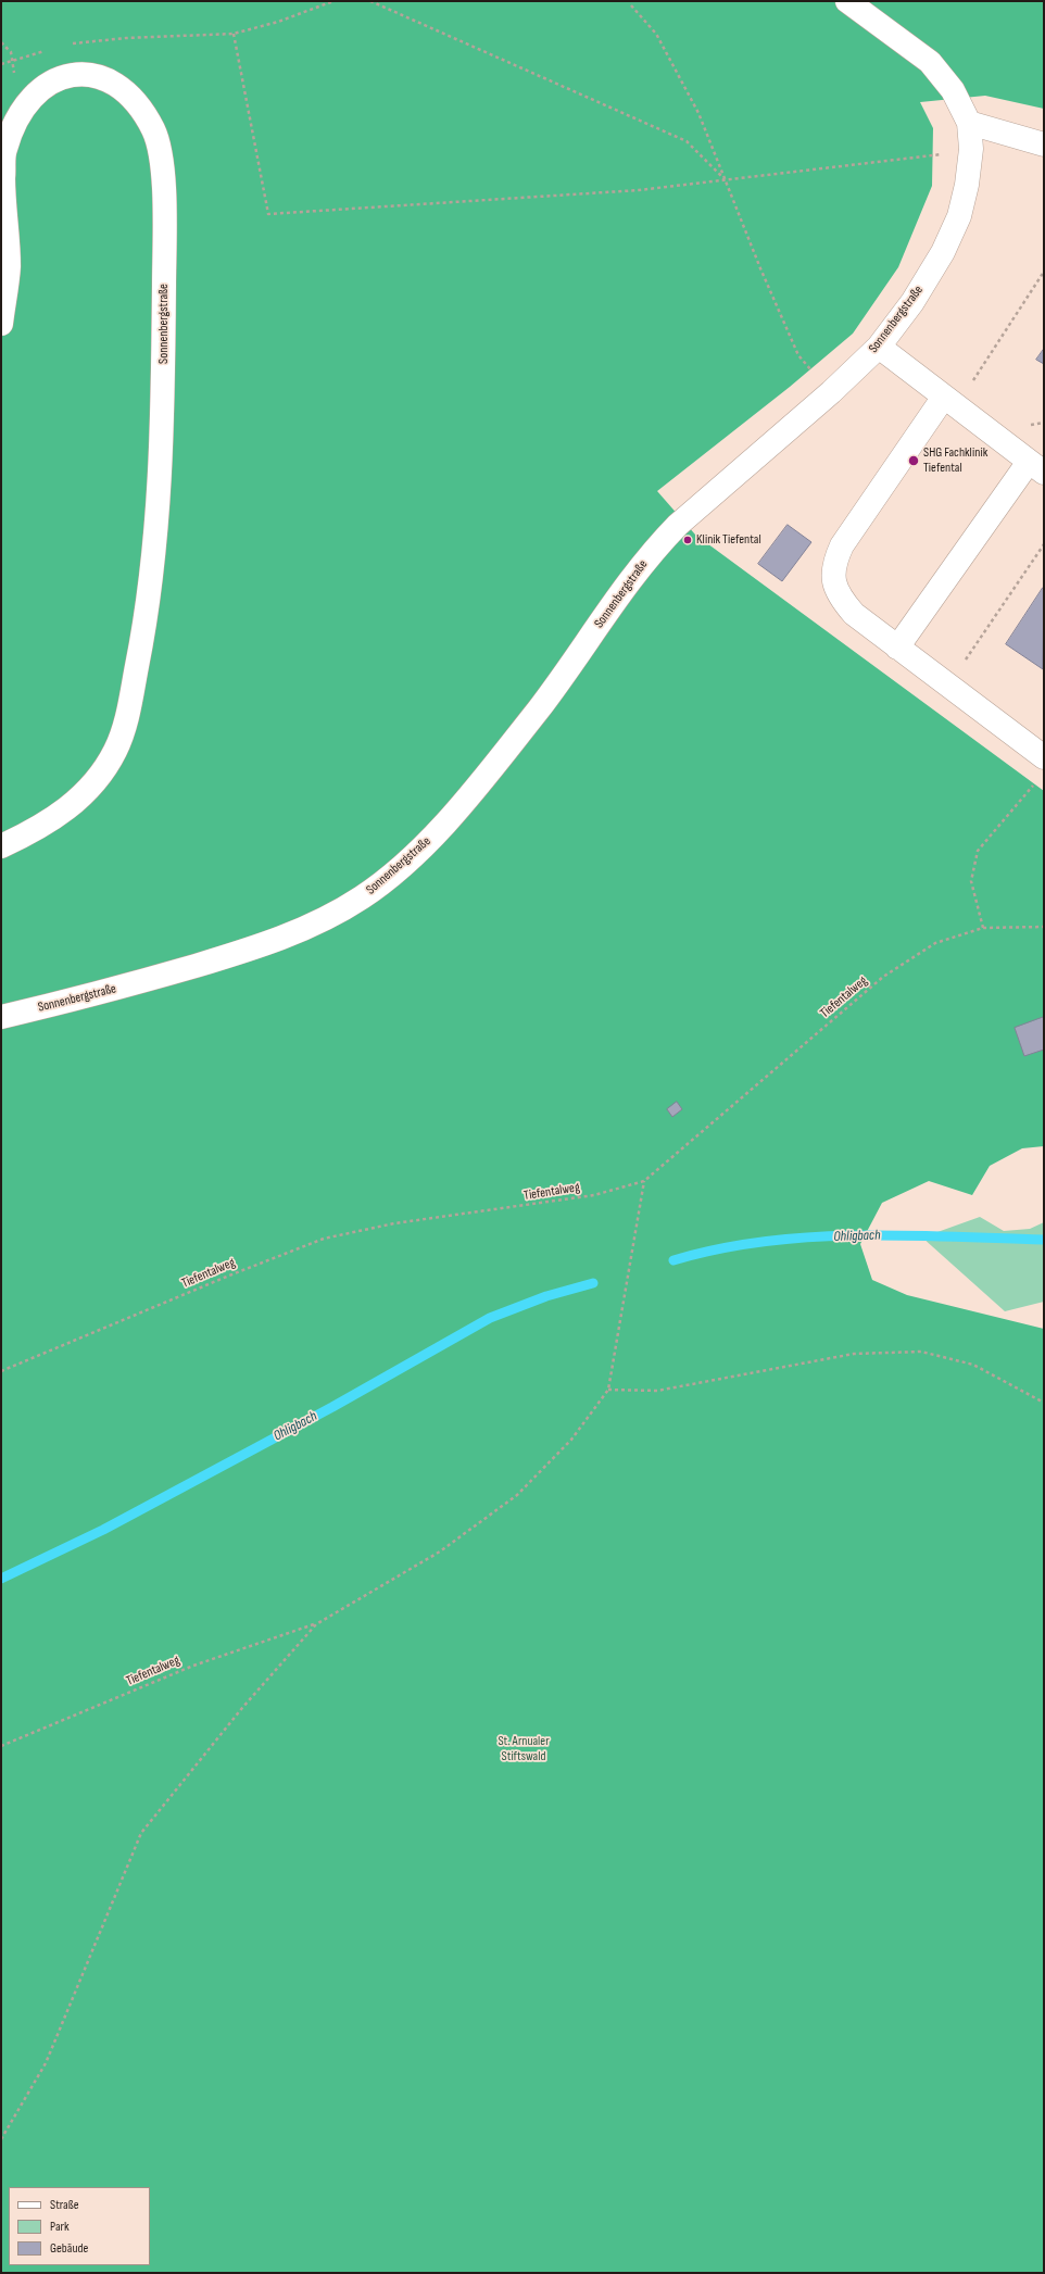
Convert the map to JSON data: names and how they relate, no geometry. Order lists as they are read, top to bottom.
{
  "streets": {
    "street": ["Sonnenbergstraße"],
    "path": ["Tiefentalweg"]
  },
  "water": ["Ohligbach"],
  "parks": ["St. Arnualer Stiftswald"],
  "places": ["SHG Fachklinik Tiefental", "Klinik Tiefental"],
  "legend": ["Straße", "Park", "Gebäude"]
}
